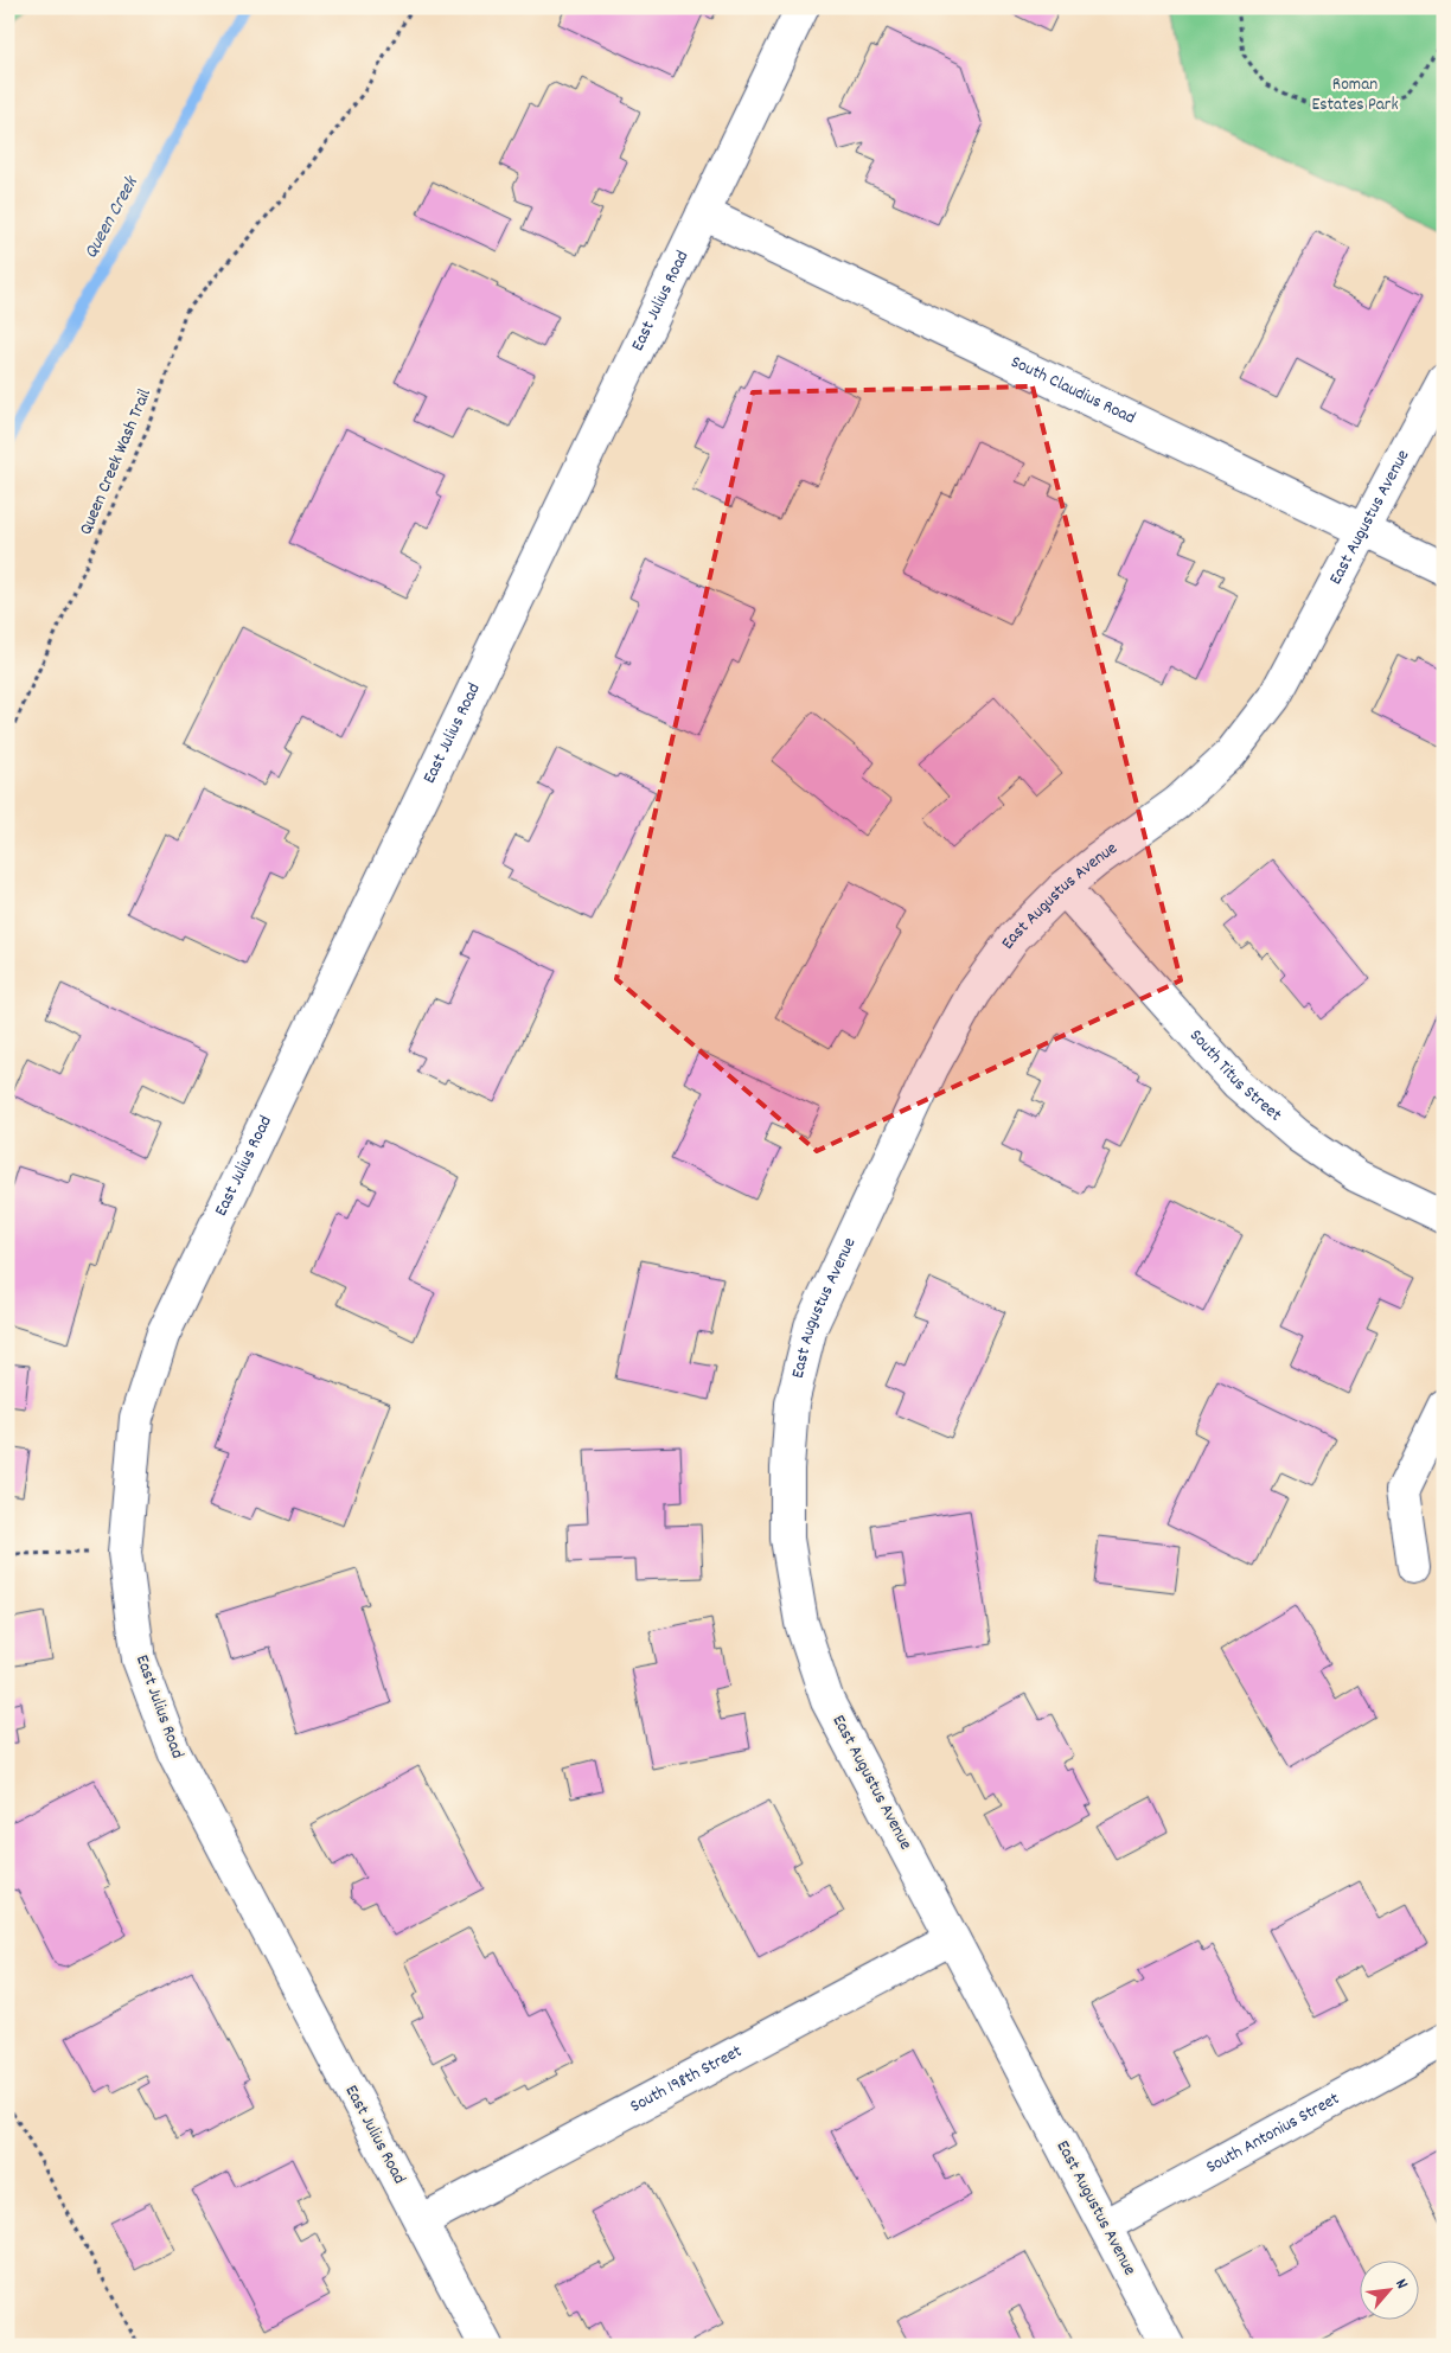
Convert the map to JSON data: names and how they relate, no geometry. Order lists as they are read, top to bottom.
{
  "streets": {
    "street": [
      "East Julius Road",
      "South Claudius Road",
      "East Augustus Avenue",
      "South Titus Street",
      "South 198th Street",
      "South Antonius Street"
    ],
    "path": ["Queen Creek Wash Trail"]
  },
  "crossings": [
    ["East Julius Road", "South Claudius Road"],
    ["East Julius Road", "South 198th Street"],
    ["South Claudius Road", "East Augustus Avenue"],
    ["East Augustus Avenue", "South Titus Street"],
    ["East Augustus Avenue", "South 198th Street"],
    ["East Augustus Avenue", "South Antonius Street"]
  ],
  "water": ["Queen Creek"],
  "parks": ["Roman Estates Park"],
  "north": "top right"
}
